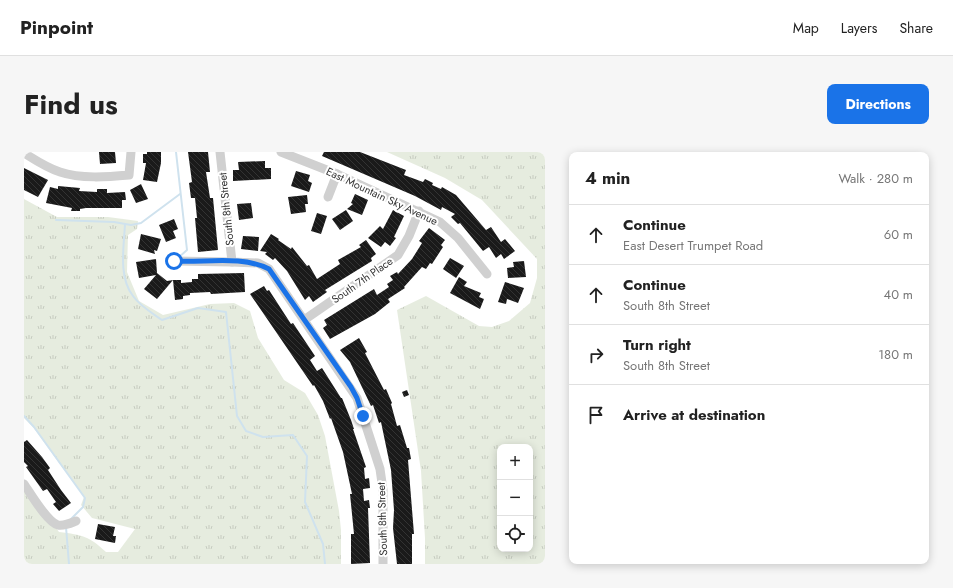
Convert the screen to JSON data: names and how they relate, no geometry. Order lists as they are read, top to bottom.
{
  "streets": {
    "street": ["East Mountain Sky Avenue", "South 8th Street", "South 7th Place"]
  },
  "crossings": [
    ["East Mountain Sky Avenue", "South 7th Place"],
    ["South 8th Street", "South 7th Place"]
  ],
  "page": {
    "header": "Pinpoint",
    "nav": ["Map", "Layers", "Share"],
    "title": "Find us",
    "buttons": "Directions",
    "heading": ["4 min", "Walk · 280 m"],
    "list": [
      ["Continue", "East Desert Trumpet Road", "60 m"],
      ["Continue", "South 8th Street", "40 m"],
      ["Turn right", "South 8th Street", "180 m"],
      "Arrive at destination"
    ],
    "map_buttons": ["+", "−"]
  }
}
